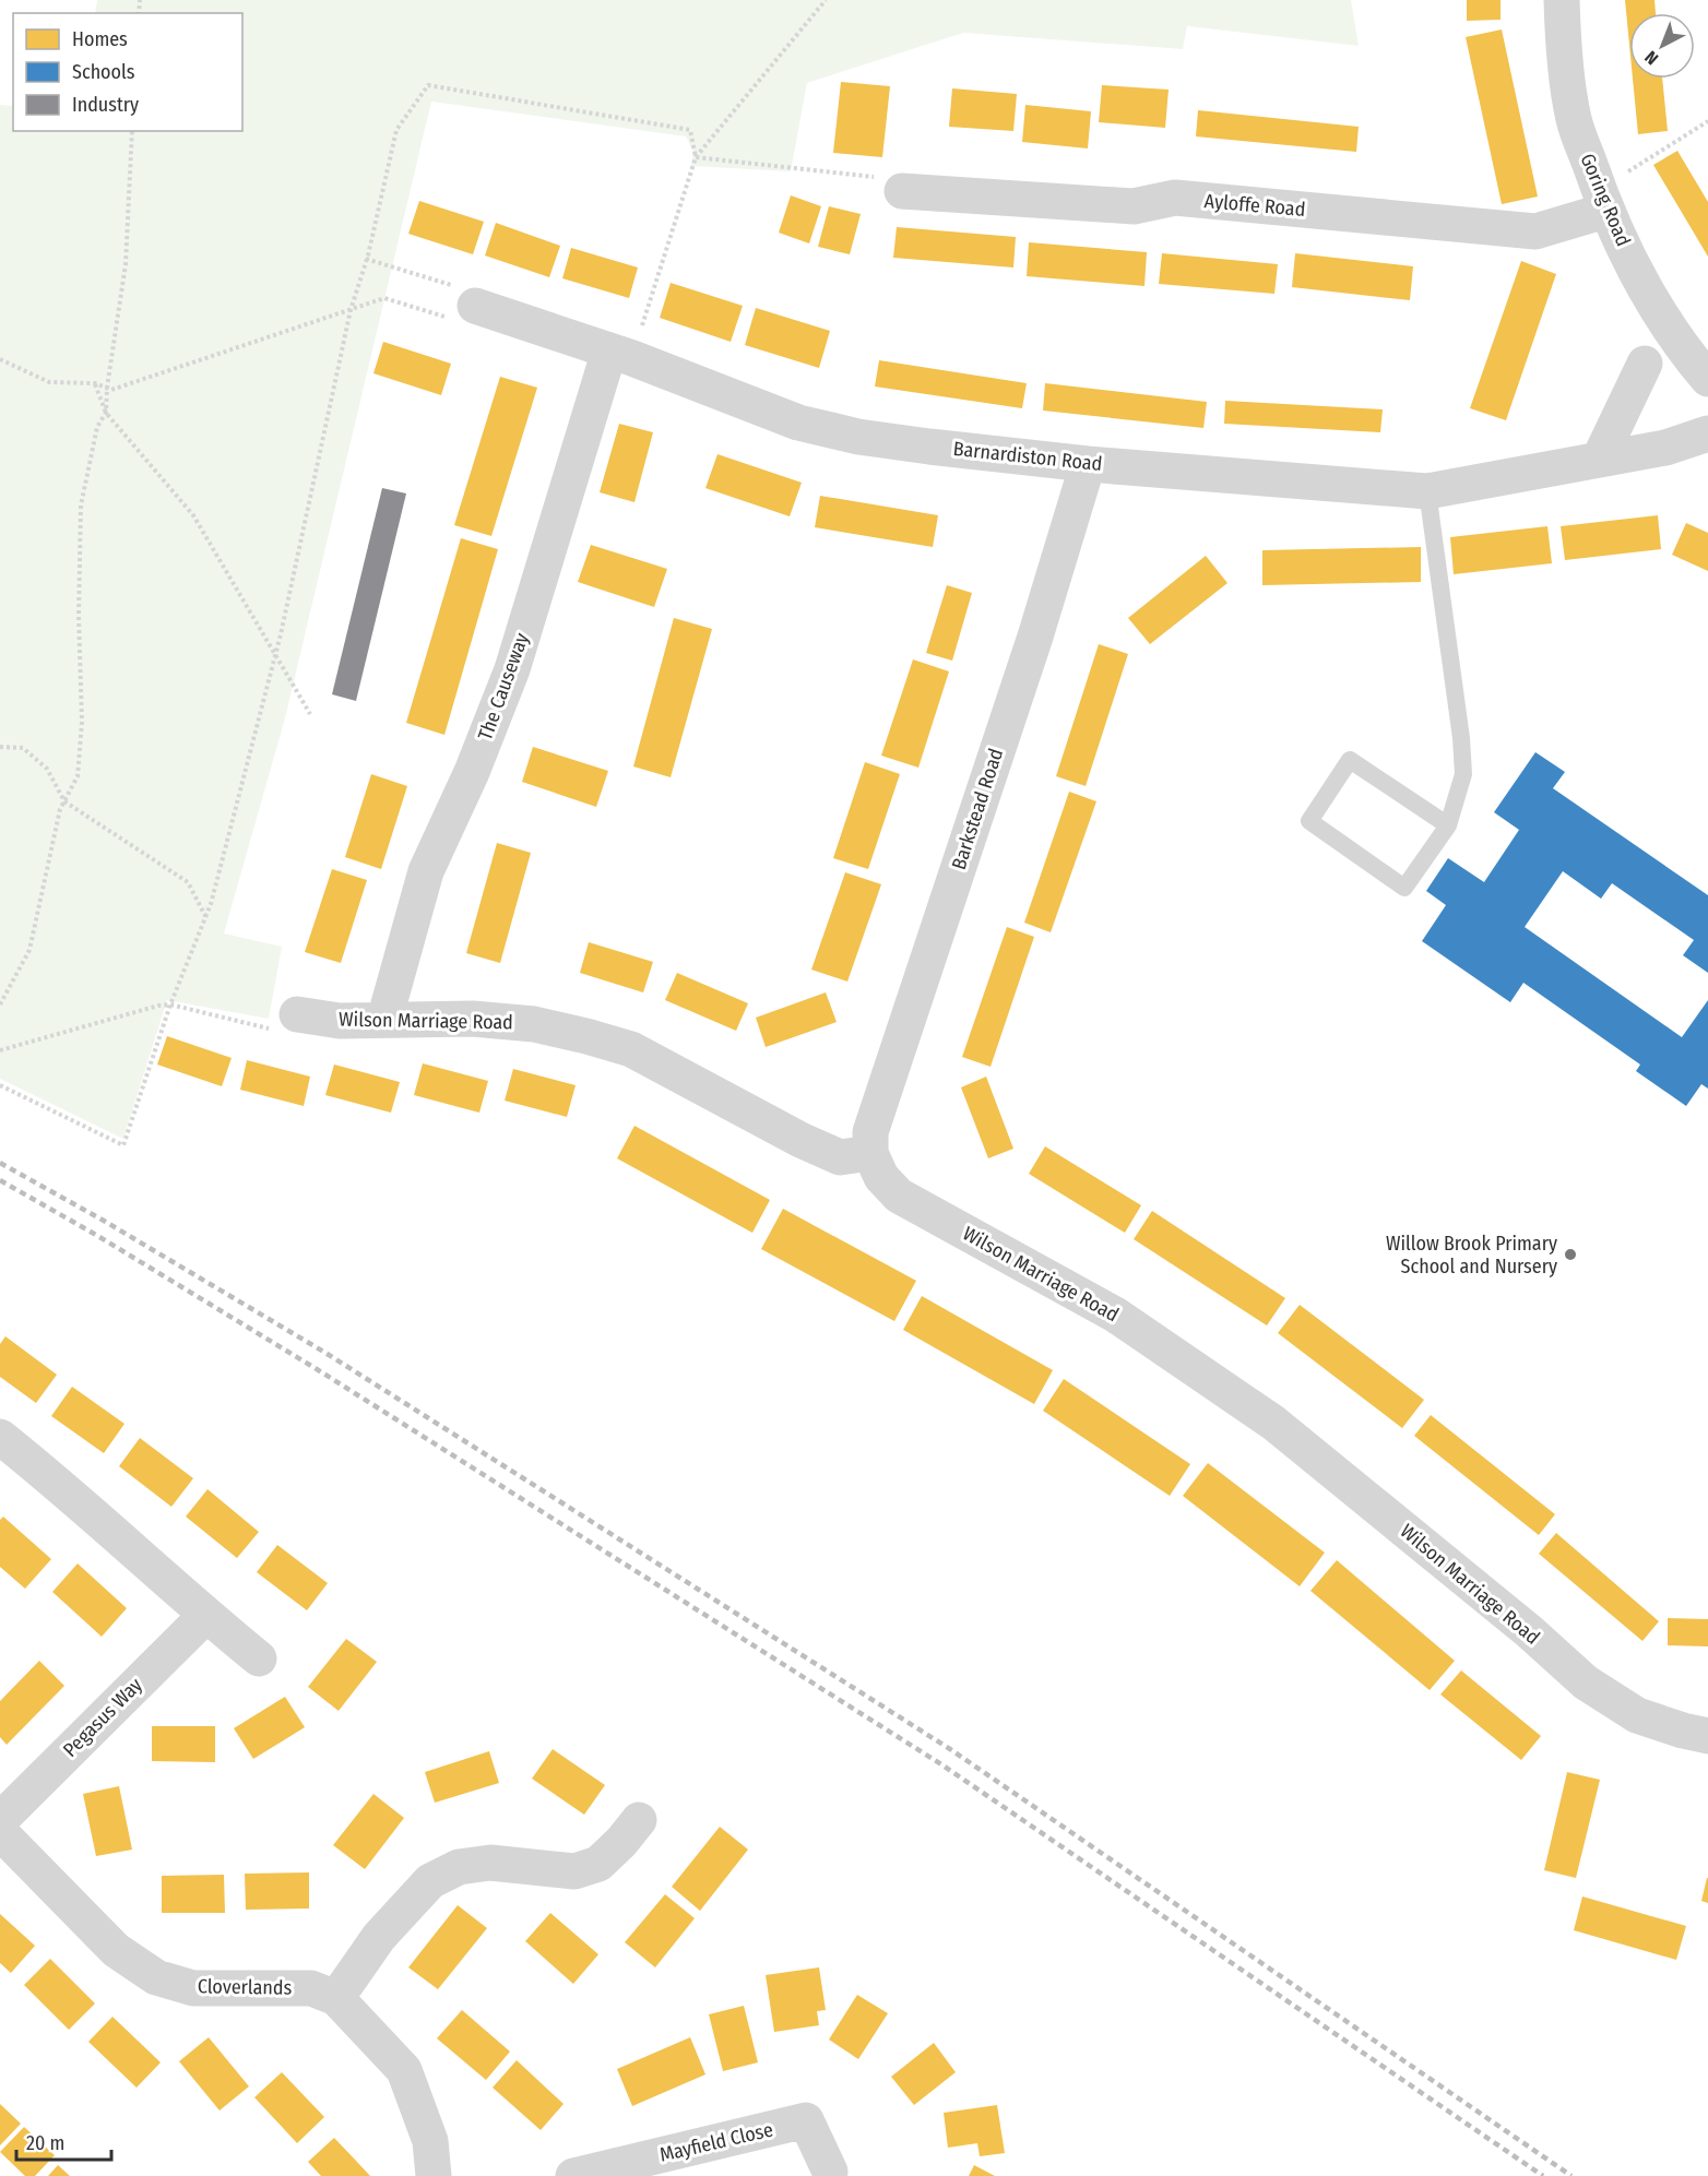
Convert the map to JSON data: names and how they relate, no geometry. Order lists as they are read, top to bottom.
{
  "streets": {
    "street": [
      "Goring Road",
      "Ayloffe Road",
      "Barnardiston Road",
      "The Causeway",
      "Barkstead Road",
      "Wilson Marriage Road",
      "Pegasus Way",
      "Cloverlands",
      "Mayfield Close"
    ]
  },
  "crossings": [
    ["Goring Road", "Ayloffe Road"],
    ["Barnardiston Road", "The Causeway"],
    ["Barnardiston Road", "Barkstead Road"],
    ["The Causeway", "Wilson Marriage Road"],
    ["Barkstead Road", "Wilson Marriage Road"]
  ],
  "places": ["Willow Brook Primary School and Nursery"],
  "legend": ["Homes", "Schools", "Industry"],
  "scale_bar": "20 m",
  "north": "bottom left"
}
